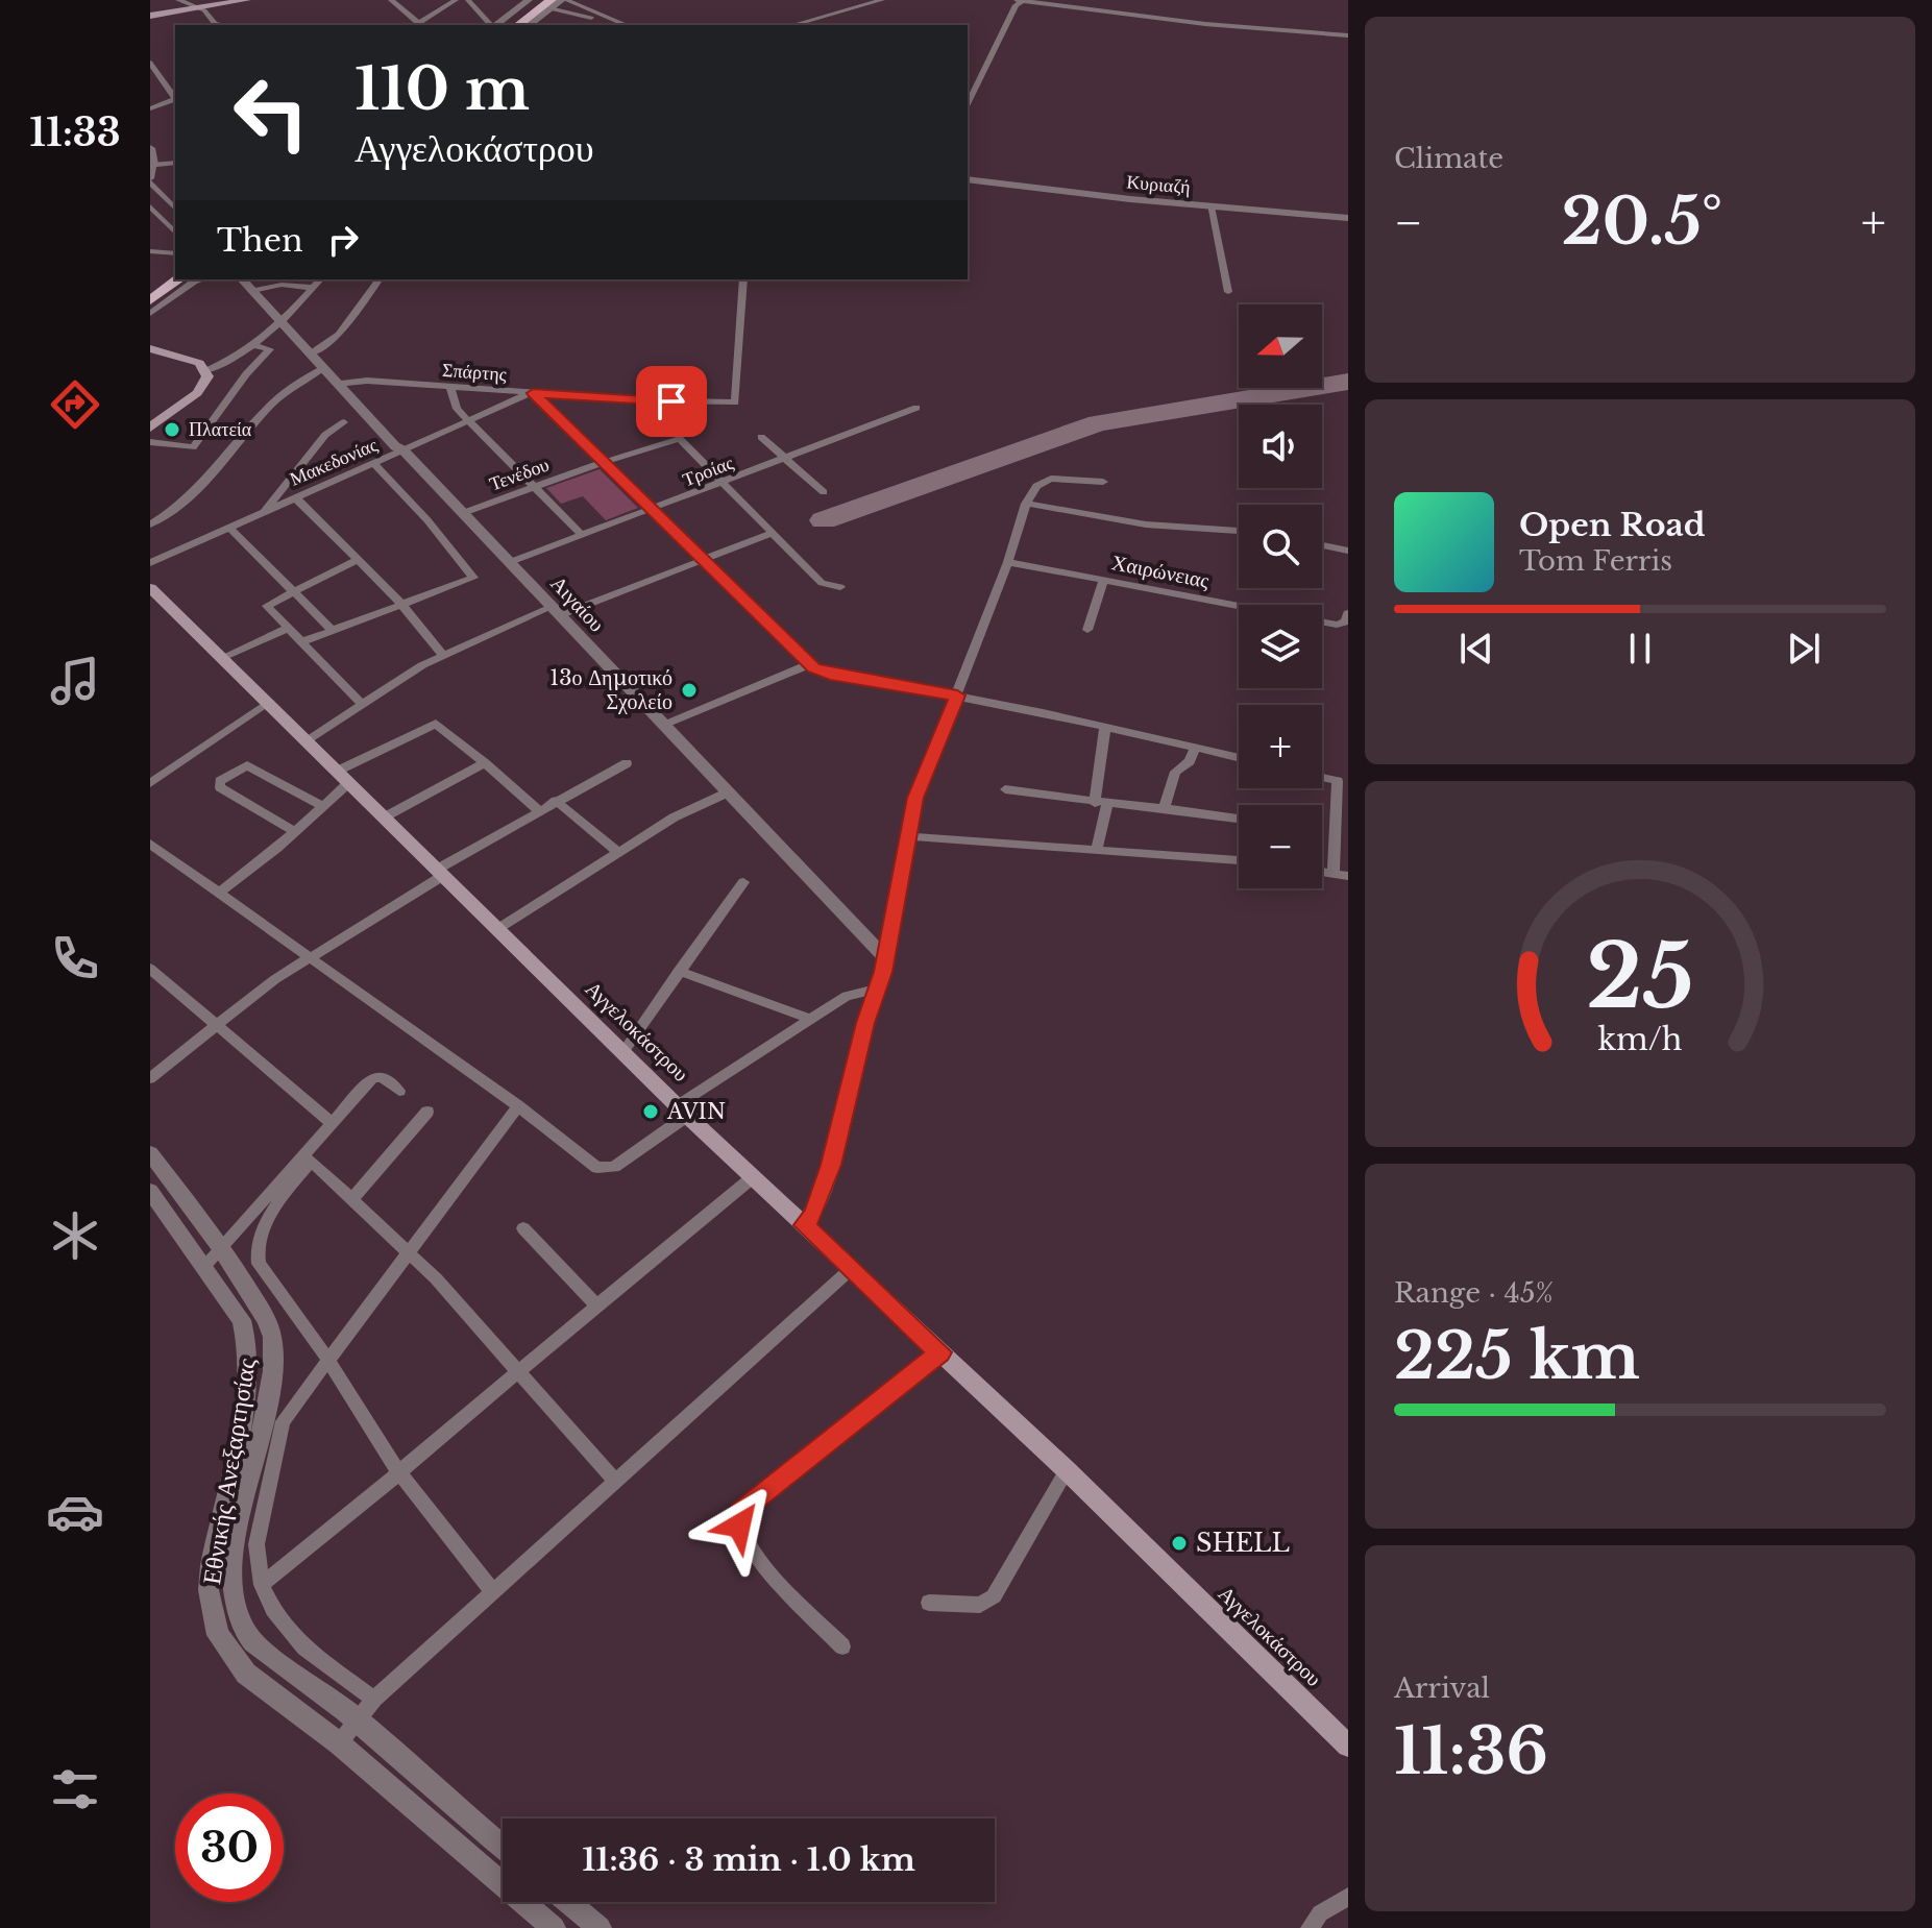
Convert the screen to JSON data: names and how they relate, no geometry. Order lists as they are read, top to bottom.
{
  "streets": {
    "main road": ["Αγγελοκάστρου"],
    "street": [
      "Κυριαζή",
      "Σπάρτης",
      "Μακεδονίας",
      "Τροίας",
      "Τενέδου",
      "Χαιρώνειας",
      "Αιγαίου",
      "Εθνικής Ανεξαρτησίας"
    ]
  },
  "crossings": [
    ["Σπάρτης", "Μακεδονίας"],
    ["Σπάρτης", "Αιγαίου"],
    ["Μακεδονίας", "Αιγαίου"],
    ["Τροίας", "Τενέδου"],
    ["Τροίας", "Αιγαίου"],
    ["Τενέδου", "Αιγαίου"]
  ],
  "places": [
    "Πλατεία",
    "13ο Δημοτικό Σχολείο",
    "AVIN",
    "SHELL"
  ],
  "north": "left",
  "page": {
    "tabs": "11:33",
    "tile": [
      "Climate",
      ["Range · 45%", "225 km"],
      ["Arrival", "11:36"]
    ],
    "turn": ["110 m", "Αγγελοκάστρου"],
    "heat": ["−", "20.5°", "+"],
    "then": "Then",
    "map_buttons": ["+", "−"],
    "song": ["Open Road", "Tom Ferris"],
    "limit": "30",
    "trip": "11:36 · 3 min · 1.0 km",
    "gauge": ["25", "km/h"]
  }
}
